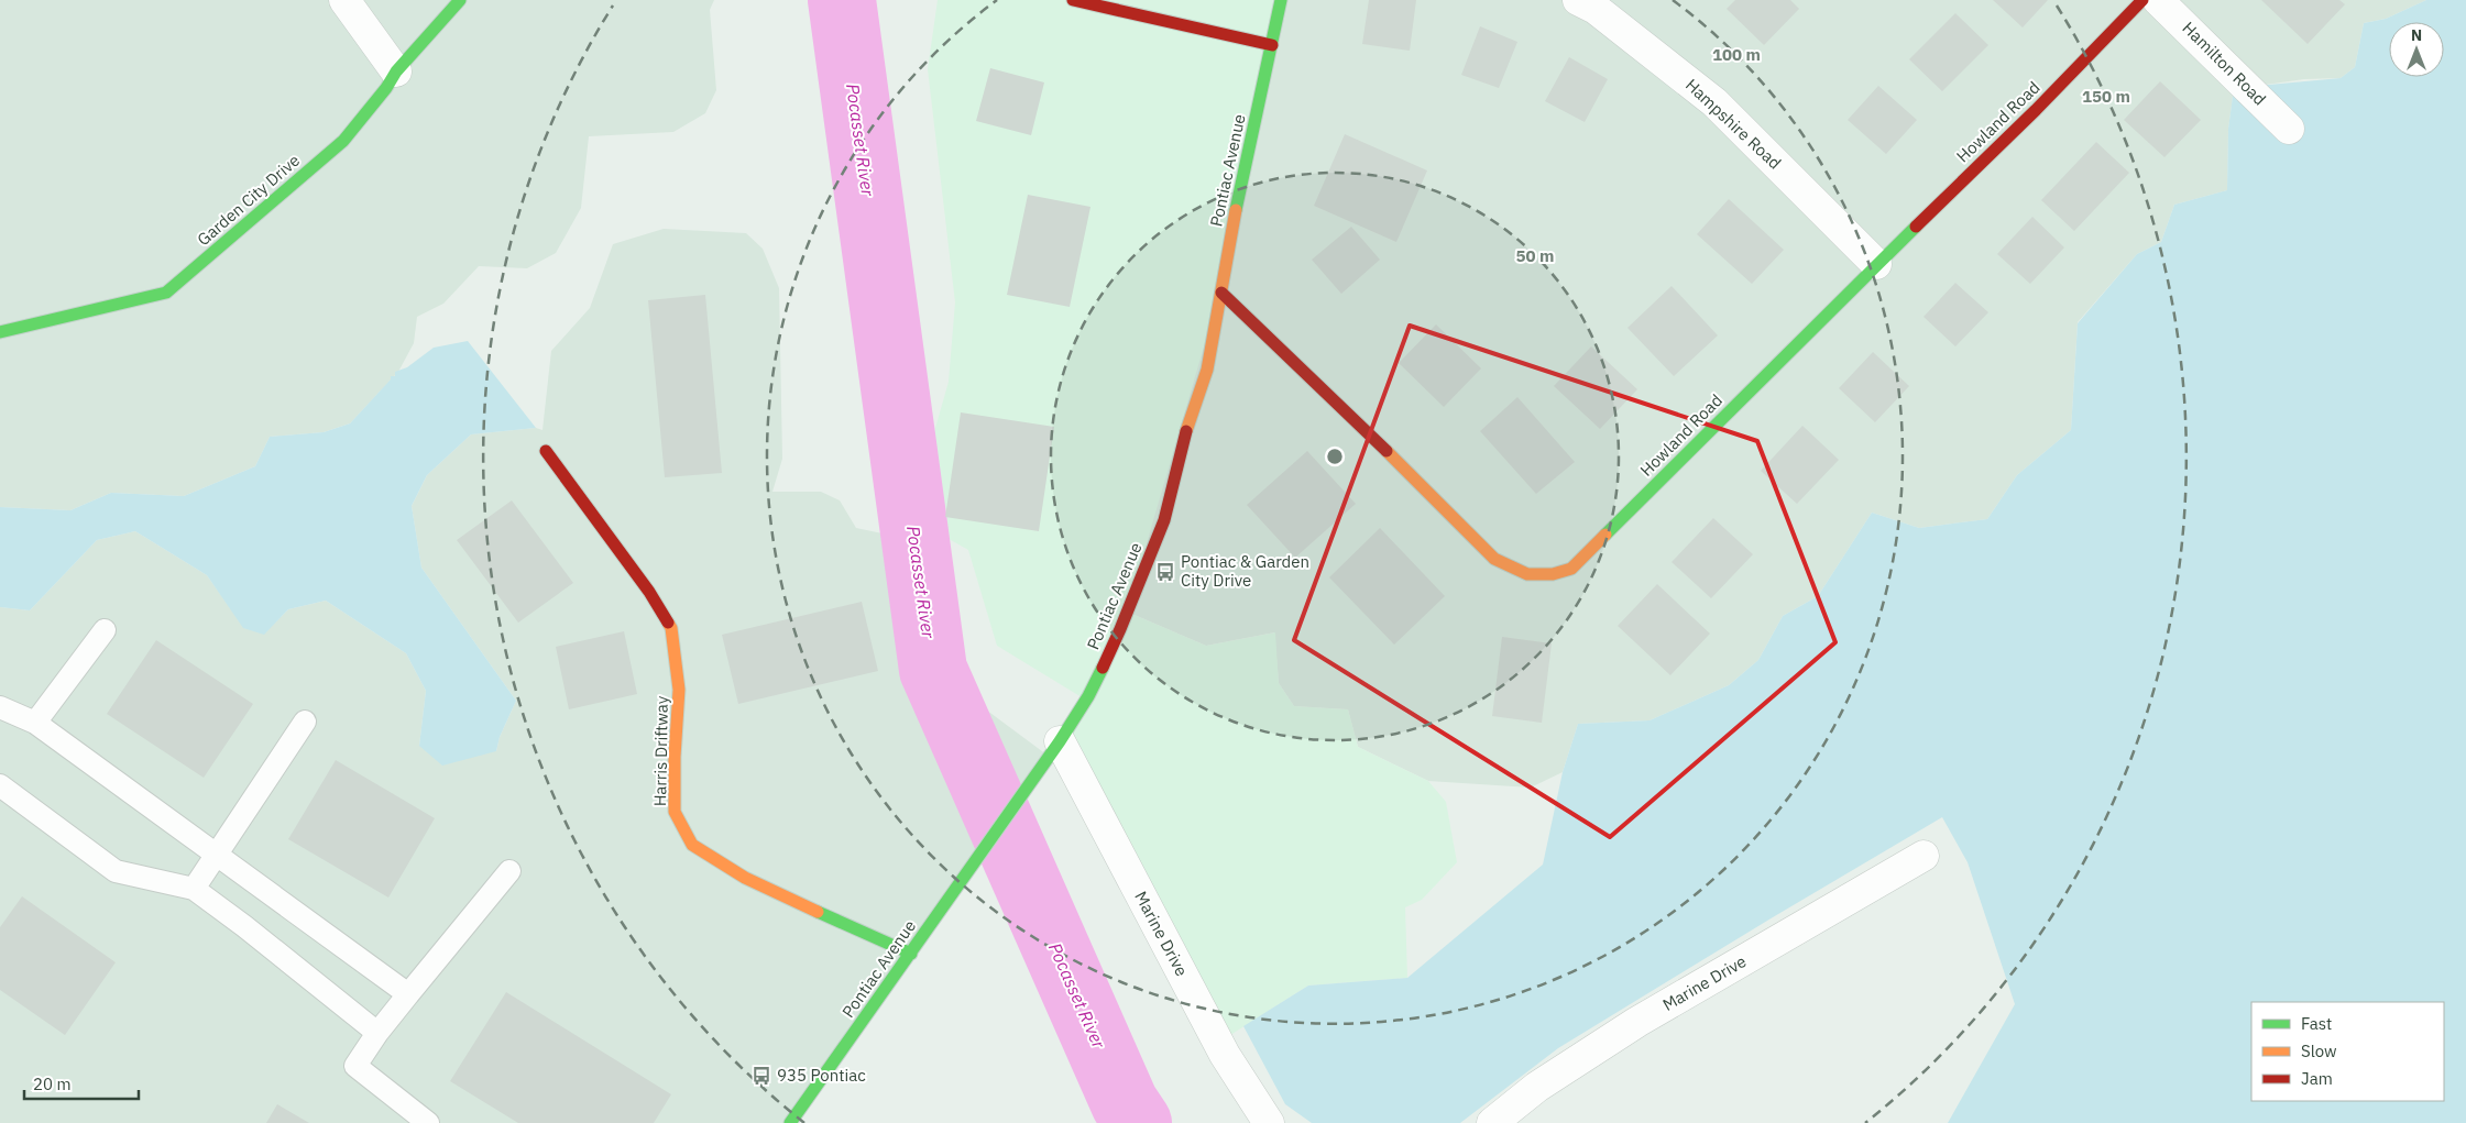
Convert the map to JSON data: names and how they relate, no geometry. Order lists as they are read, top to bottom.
{
  "streets": {
    "street": [
      "Hamilton Road",
      "Howland Road",
      "Hampshire Road",
      "Pontiac Avenue",
      "Garden City Drive",
      "Harris Driftway",
      "Marine Drive"
    ]
  },
  "crossings": [
    ["Howland Road", "Hampshire Road"],
    ["Howland Road", "Pontiac Avenue"],
    ["Pontiac Avenue", "Harris Driftway"],
    ["Pontiac Avenue", "Marine Drive"]
  ],
  "water": ["Pocasset River"],
  "places": {
    "bus stop": ["Pontiac & Garden City Drive", "935 Pontiac"]
  },
  "legend": ["Fast", "Slow", "Jam"],
  "scale_bar": "20 m",
  "north": "top",
  "rings": ["100 m", "150 m", "50 m"]
}
